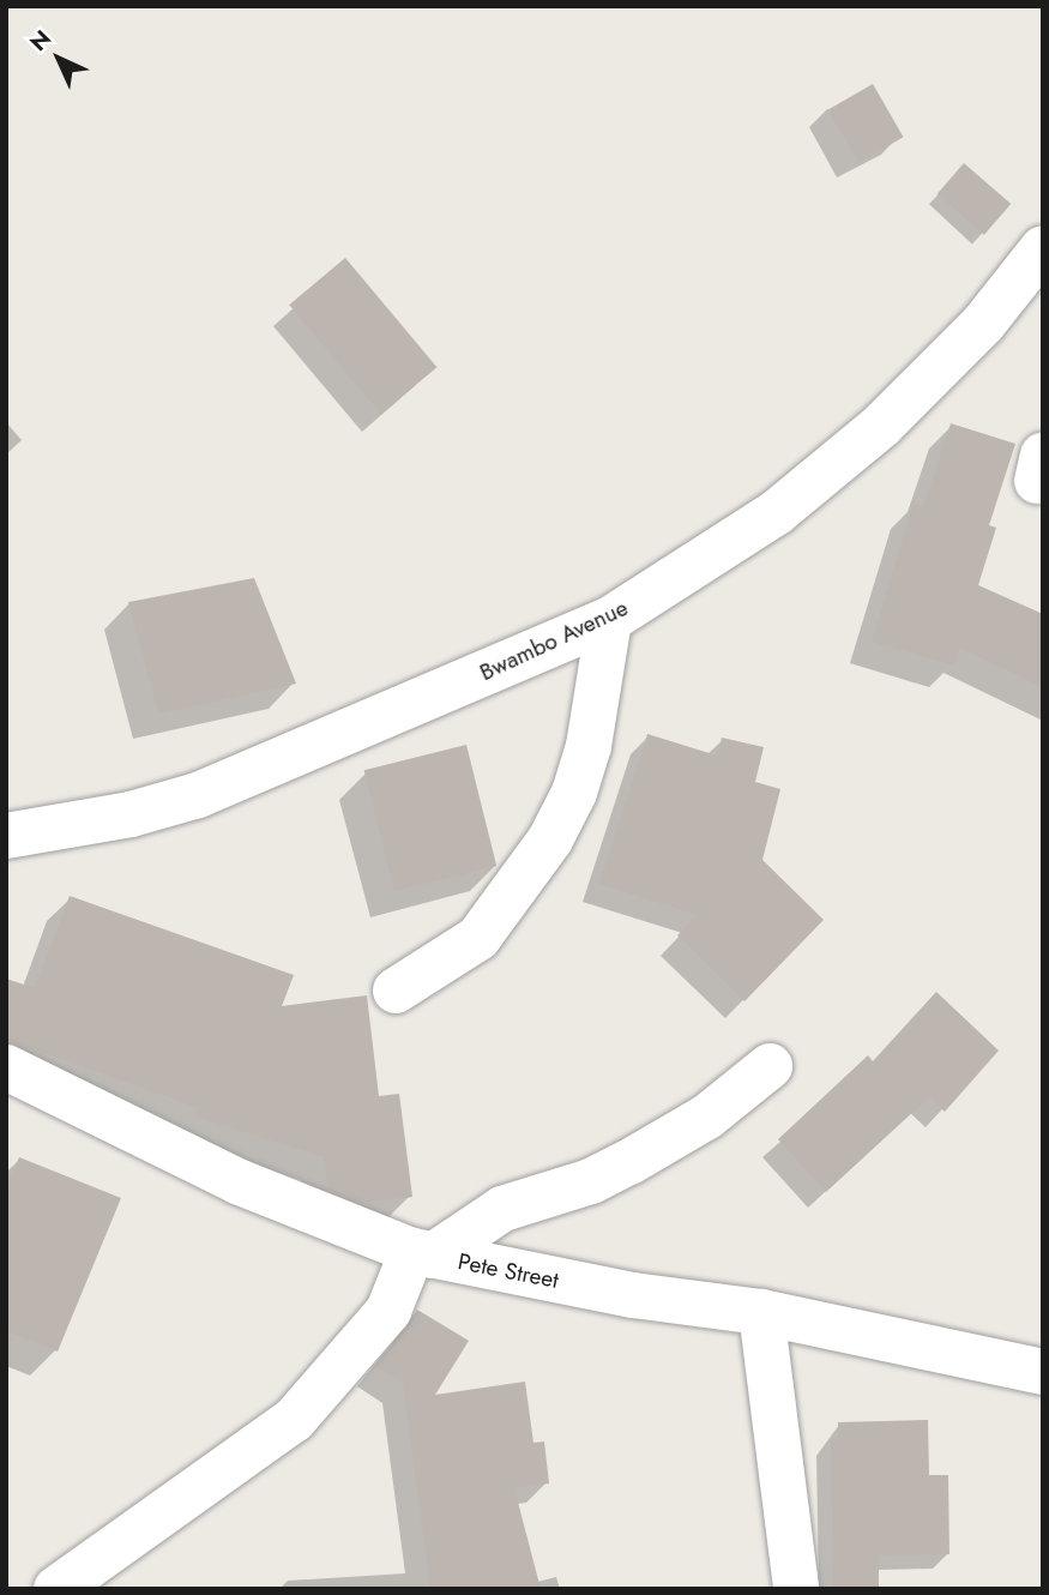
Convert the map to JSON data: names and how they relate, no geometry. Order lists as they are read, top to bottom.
{
  "streets": {
    "street": ["Bwambo Avenue", "Pete Street"]
  },
  "north": "top left"
}
